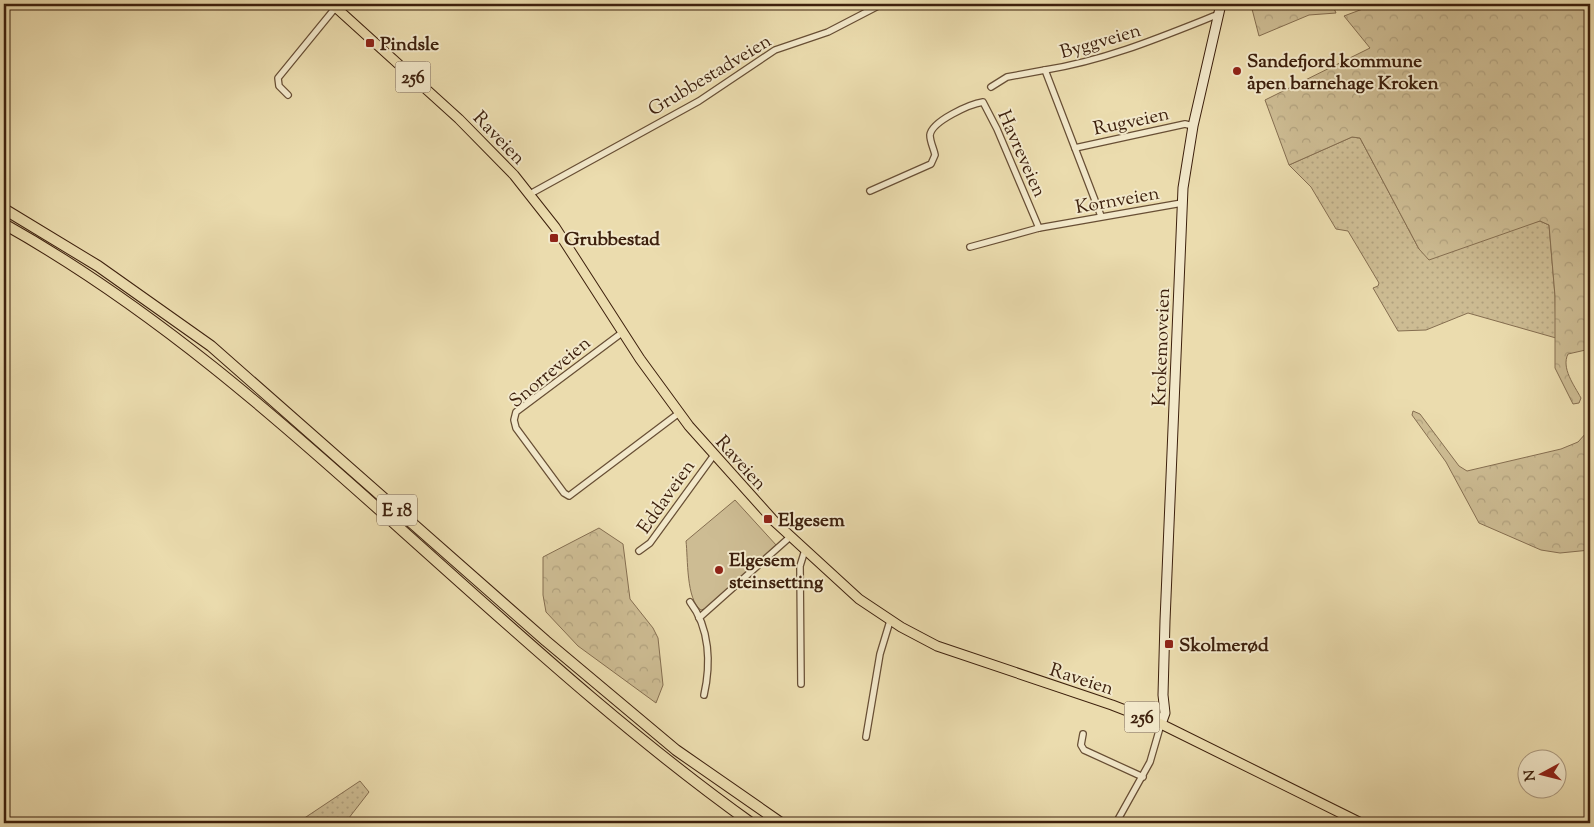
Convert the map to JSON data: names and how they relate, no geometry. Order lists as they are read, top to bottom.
{
  "streets": {
    "highway": ["E 18"],
    "main road": ["256", "Raveien", "Krokemoveien"],
    "street": [
      "Byggveien",
      "Grubbestadveien",
      "Rugveien",
      "Havreveien",
      "Kornveien",
      "Snorreveien",
      "Eddaveien"
    ]
  },
  "crossings": [
    ["Byggveien", "Krokemoveien"],
    ["Grubbestadveien", "Raveien"],
    ["Rugveien", "Krokemoveien"],
    ["Raveien", "Krokemoveien"],
    ["Raveien", "Snorreveien"],
    ["Raveien", "Eddaveien"],
    ["Havreveien", "Kornveien"],
    ["Kornveien", "Krokemoveien"]
  ],
  "places": {
    "transit": [
      "Pindsle",
      "Grubbestad",
      "Elgesem",
      "Skolmerød"
    ],
    "other": ["Sandefjord kommune åpen barnehage Kroken", "Elgesem steinsetting"]
  },
  "north": "left"
}
